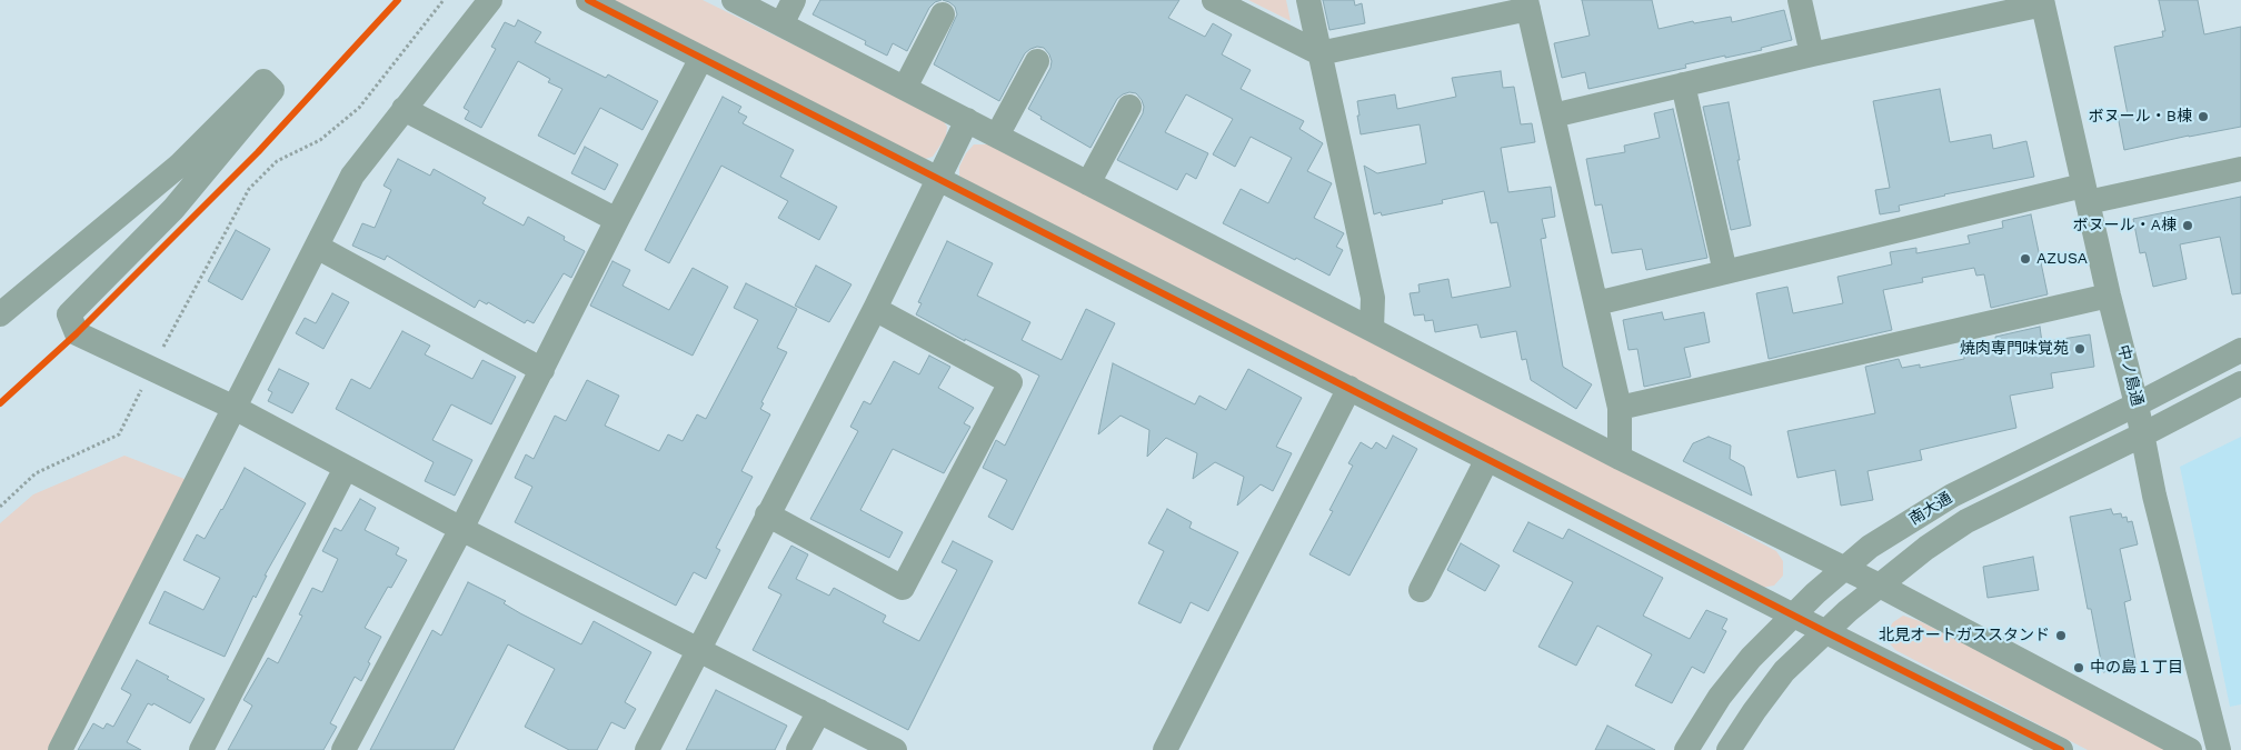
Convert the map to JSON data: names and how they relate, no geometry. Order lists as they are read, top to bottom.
{
  "streets": {
    "street": ["中ノ島通", "南大通"]
  },
  "crossings": [
    ["中ノ島通", "南大通"]
  ],
  "places": [
    "ボヌール・B棟",
    "ボヌール・A棟",
    "AZUSA",
    "焼肉専門味覚苑",
    "北見オートガススタンド",
    "中の島１丁目"
  ]
}
